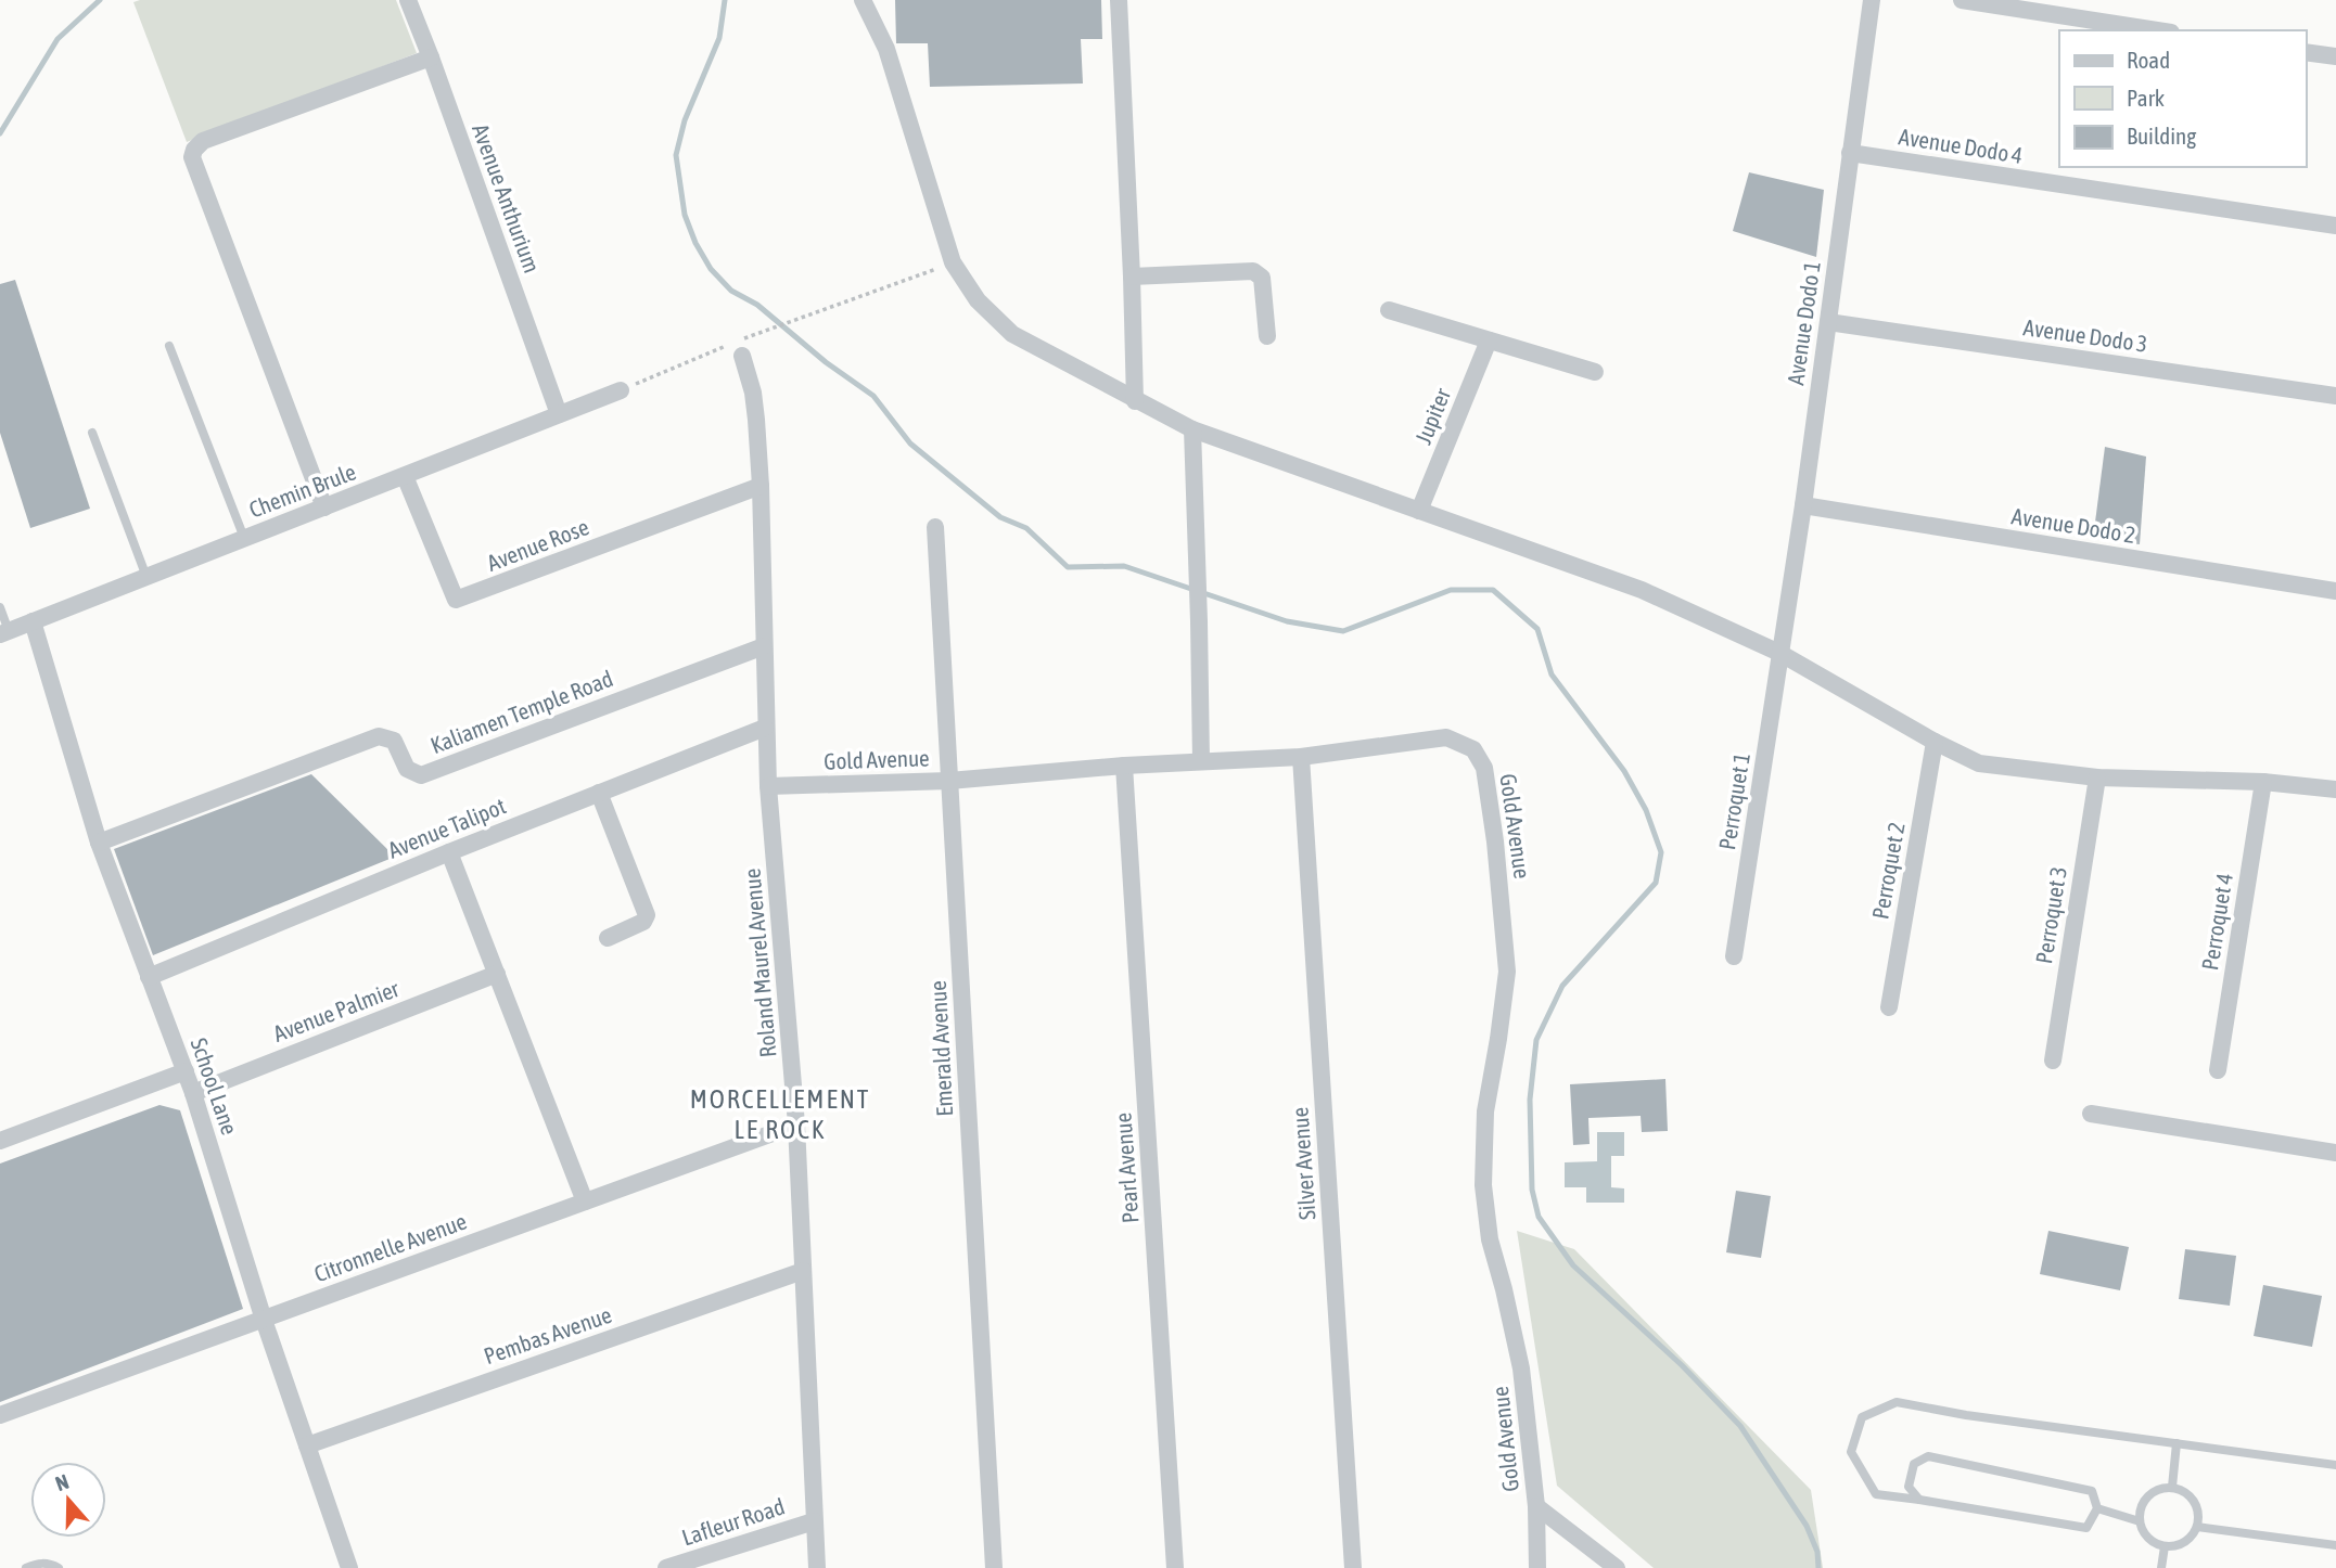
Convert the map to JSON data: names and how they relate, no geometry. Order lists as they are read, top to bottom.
{
  "streets": {
    "street": [
      "Avenue Dodo 4",
      "Avenue Anthurium",
      "Avenue Dodo 1",
      "Avenue Dodo 3",
      "Jupiter",
      "Chemin Brule",
      "Avenue Dodo 2",
      "Avenue Rose",
      "Kaliamen Temple Road",
      "Gold Avenue",
      "Perroquet 1",
      "Avenue Talipot",
      "Perroquet 2",
      "Perroquet 3",
      "Perroquet 4",
      "Roland Maurel Avenue",
      "Avenue Palmier",
      "Emerald Avenue",
      "School Lane",
      "Silver Avenue",
      "Pearl Avenue",
      "Citronnelle Avenue",
      "Pembas Avenue",
      "Lafleur Road"
    ]
  },
  "crossings": [
    ["Avenue Dodo 4", "Avenue Dodo 1"],
    ["Avenue Anthurium", "Chemin Brule"],
    ["Avenue Dodo 1", "Avenue Dodo 3"],
    ["Avenue Dodo 1", "Avenue Dodo 2"],
    ["Avenue Dodo 1", "Perroquet 1"],
    ["Chemin Brule", "Avenue Rose"],
    ["Chemin Brule", "School Lane"],
    ["Avenue Rose", "Roland Maurel Avenue"],
    ["Kaliamen Temple Road", "Roland Maurel Avenue"],
    ["Kaliamen Temple Road", "School Lane"],
    ["Gold Avenue", "Roland Maurel Avenue"],
    ["Gold Avenue", "Emerald Avenue"],
    ["Gold Avenue", "Silver Avenue"],
    ["Gold Avenue", "Pearl Avenue"],
    ["Avenue Talipot", "Roland Maurel Avenue"],
    ["Avenue Talipot", "School Lane"],
    ["Roland Maurel Avenue", "Citronnelle Avenue"],
    ["Roland Maurel Avenue", "Pembas Avenue"],
    ["Roland Maurel Avenue", "Lafleur Road"],
    ["Avenue Palmier", "School Lane"],
    ["School Lane", "Citronnelle Avenue"],
    ["School Lane", "Pembas Avenue"]
  ],
  "districts": ["MORCELLEMENT LE ROCK"],
  "legend": ["Road", "Park", "Building"],
  "north": "top"
}
